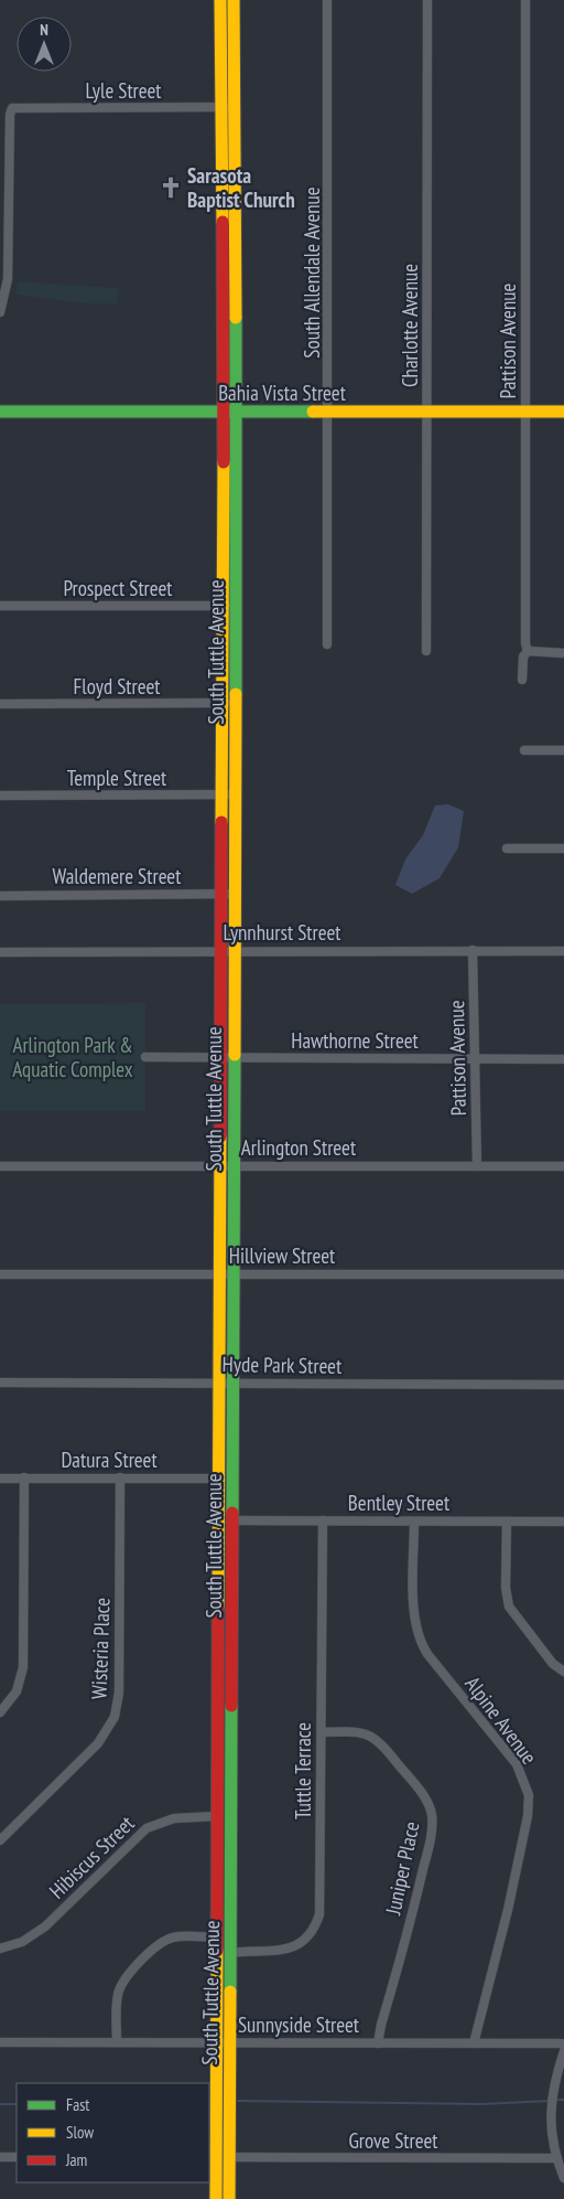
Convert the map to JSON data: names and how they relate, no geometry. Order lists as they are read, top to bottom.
{
  "streets": {
    "main road": ["Bahia Vista Street", "South Tuttle Avenue"],
    "street": [
      "Lyle Street",
      "South Allendale Avenue",
      "Charlotte Avenue",
      "Pattison Avenue",
      "Prospect Street",
      "Floyd Street",
      "Temple Street",
      "Waldemere Street",
      "Lynnhurst Street",
      "Hawthorne Street",
      "Arlington Street",
      "Hillview Street",
      "Hyde Park Street",
      "Datura Street",
      "Bentley Street",
      "Wisteria Place",
      "Alpine Avenue",
      "Tuttle Terrace",
      "Hibiscus Street",
      "Juniper Place",
      "Sunnyside Street",
      "Grove Street"
    ]
  },
  "crossings": [
    ["Lyle Street", "South Tuttle Avenue"],
    ["South Allendale Avenue", "Bahia Vista Street"],
    ["Charlotte Avenue", "Bahia Vista Street"],
    ["Pattison Avenue", "Bahia Vista Street"],
    ["Pattison Avenue", "Lynnhurst Street"],
    ["Pattison Avenue", "Hawthorne Street"],
    ["Pattison Avenue", "Arlington Street"],
    ["Bahia Vista Street", "South Tuttle Avenue"],
    ["Prospect Street", "South Tuttle Avenue"],
    ["South Tuttle Avenue", "Floyd Street"],
    ["South Tuttle Avenue", "Temple Street"],
    ["South Tuttle Avenue", "Waldemere Street"],
    ["South Tuttle Avenue", "Lynnhurst Street"],
    ["South Tuttle Avenue", "Hawthorne Street"],
    ["South Tuttle Avenue", "Arlington Street"],
    ["South Tuttle Avenue", "Hillview Street"],
    ["South Tuttle Avenue", "Hyde Park Street"],
    ["South Tuttle Avenue", "Datura Street"],
    ["South Tuttle Avenue", "Bentley Street"],
    ["South Tuttle Avenue", "Tuttle Terrace"],
    ["South Tuttle Avenue", "Hibiscus Street"],
    ["South Tuttle Avenue", "Sunnyside Street"],
    ["South Tuttle Avenue", "Grove Street"],
    ["Datura Street", "Wisteria Place"],
    ["Bentley Street", "Alpine Avenue"],
    ["Bentley Street", "Tuttle Terrace"],
    ["Alpine Avenue", "Sunnyside Street"],
    ["Tuttle Terrace", "Juniper Place"],
    ["Juniper Place", "Sunnyside Street"]
  ],
  "parks": ["Arlington Park & Aquatic Complex"],
  "places": {
    "church": ["Sarasota Baptist Church"]
  },
  "legend": ["Fast", "Slow", "Jam"],
  "north": "top"
}
